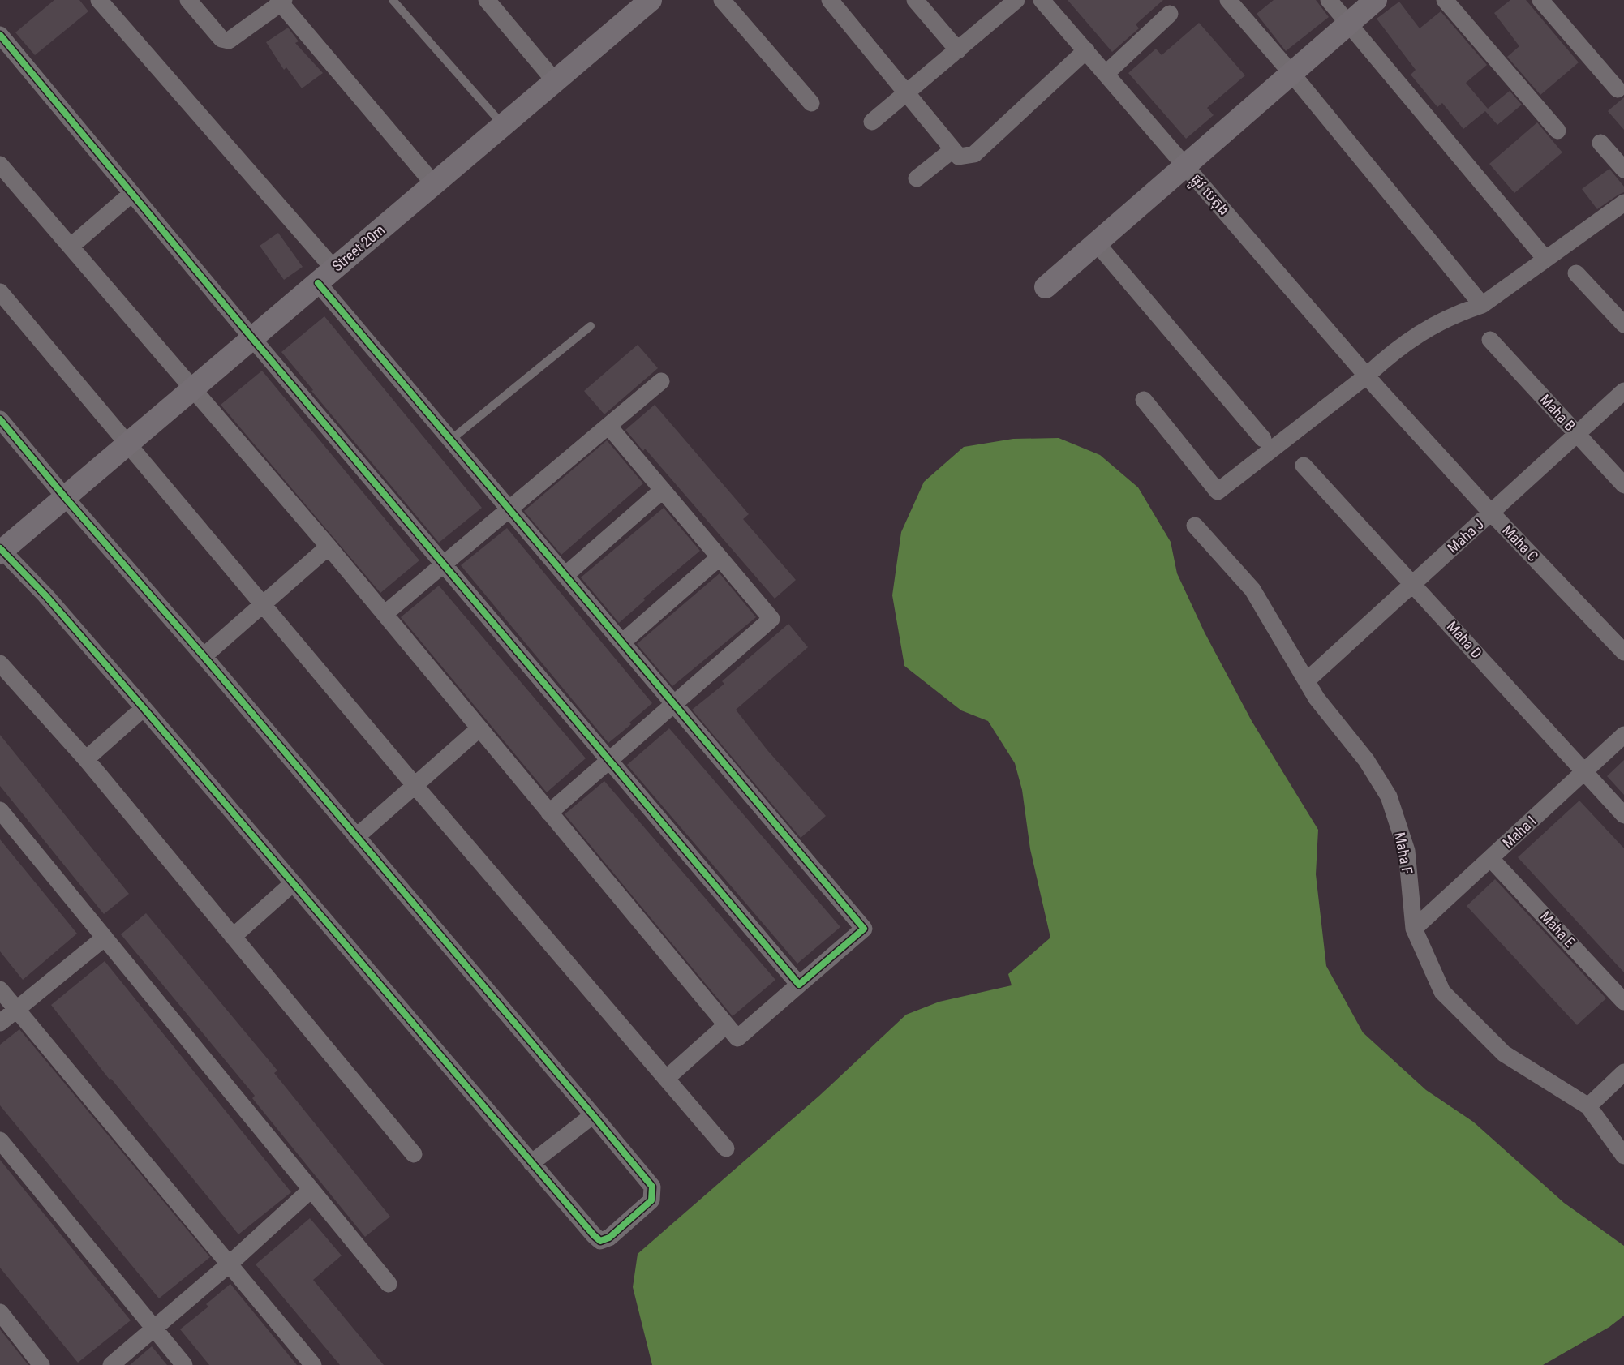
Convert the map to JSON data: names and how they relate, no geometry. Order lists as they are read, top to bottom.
{
  "streets": {
    "street": [
      "ផ្លូវ បេតុង",
      "Street 20m",
      "Maha B",
      "Maha J",
      "Maha C",
      "Maha D",
      "Maha I",
      "Maha F",
      "Maha E"
    ]
  },
  "crossings": [
    ["ផ្លូវ បេតុង", "Maha C"],
    ["Maha B", "Maha J"],
    ["Maha J", "Maha C"],
    ["Maha J", "Maha D"],
    ["Maha J", "Maha F"],
    ["Maha D", "Maha I"],
    ["Maha I", "Maha F"],
    ["Maha I", "Maha E"]
  ]
}
